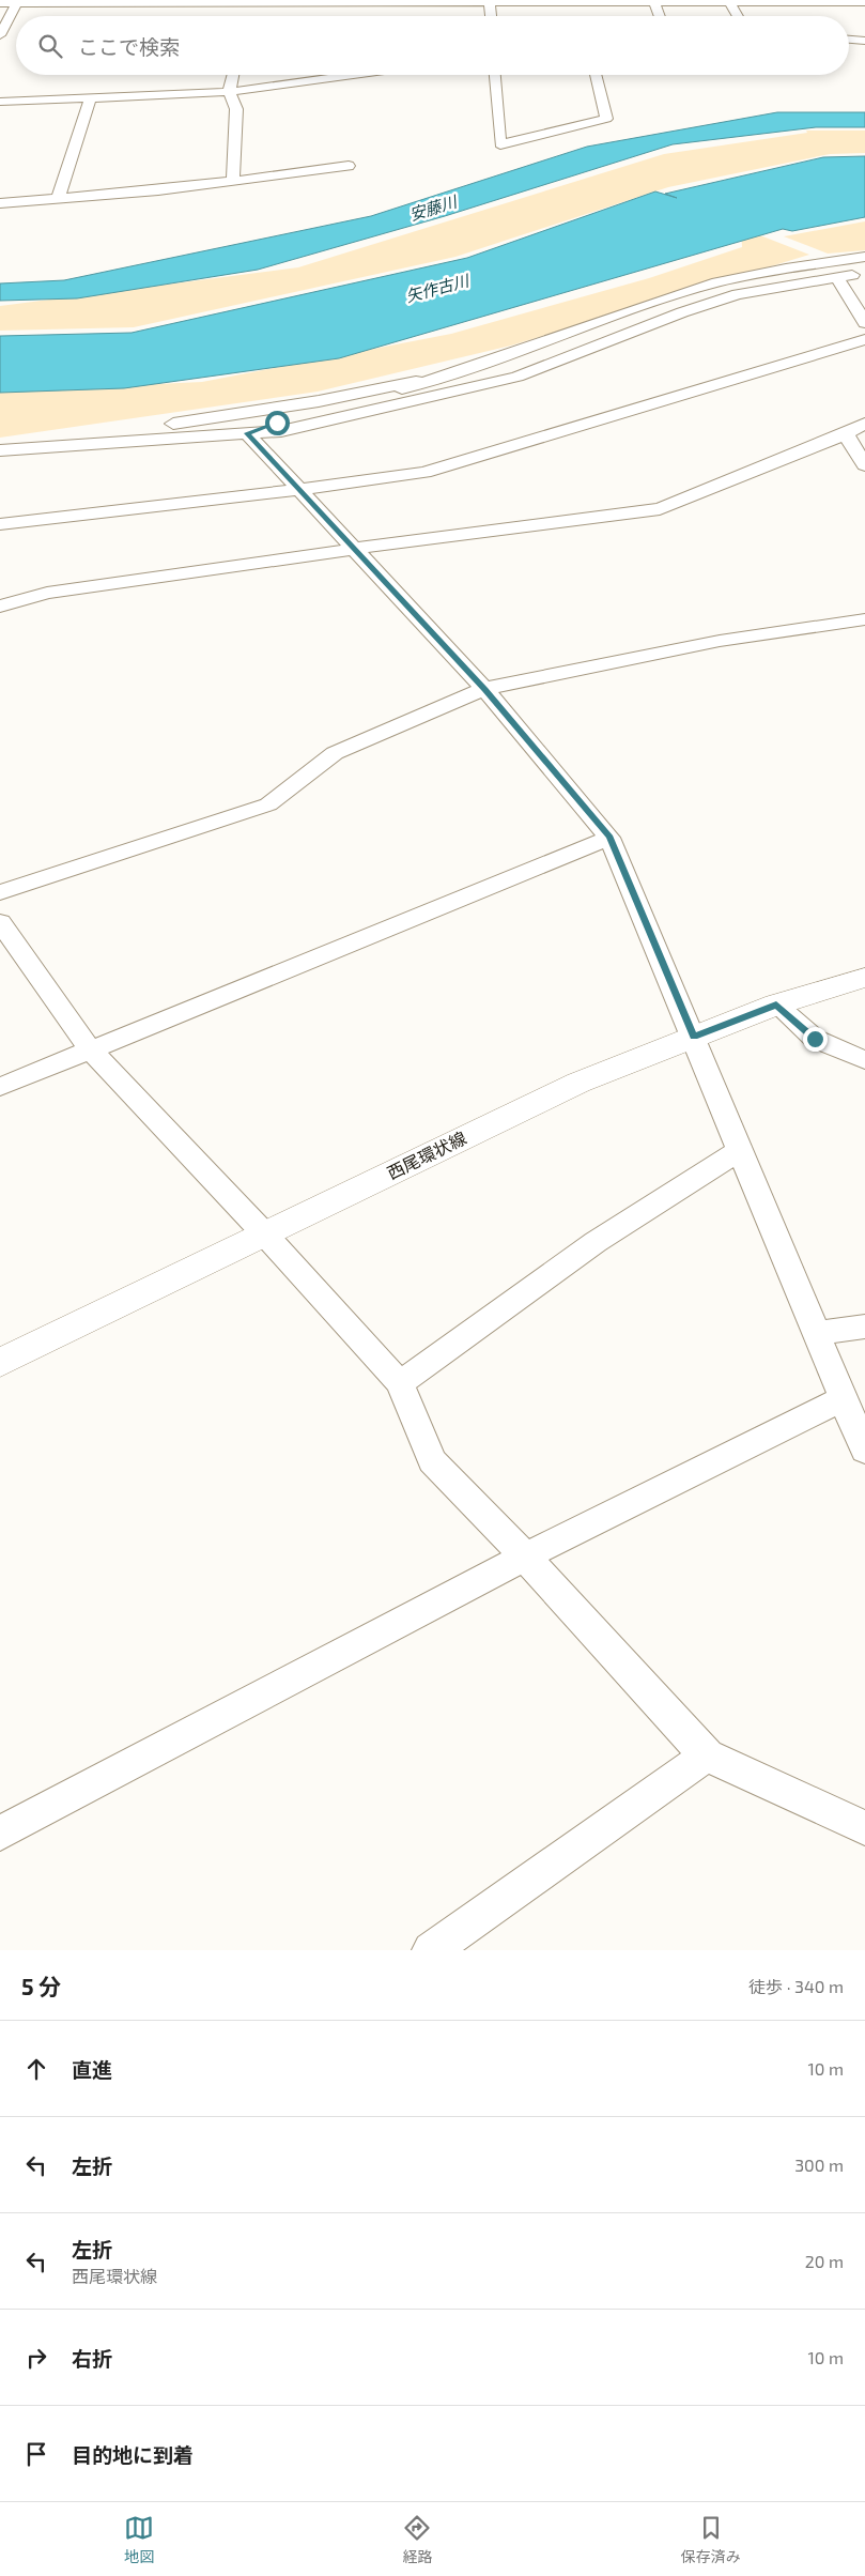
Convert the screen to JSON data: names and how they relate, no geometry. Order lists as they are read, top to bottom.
{
  "streets": {
    "main road": ["西尾環状線"]
  },
  "water": ["安藤川", "矢作古川"],
  "page": {
    "search": "ここで検索",
    "heading": ["5 分", "徒歩 · 340 m"],
    "list": [
      ["直進", "10 m"],
      ["左折", "300 m"],
      ["左折", "西尾環状線", "20 m"],
      ["右折", "10 m"],
      "目的地に到着"
    ],
    "nav": ["地図", "経路", "保存済み"]
  }
}
